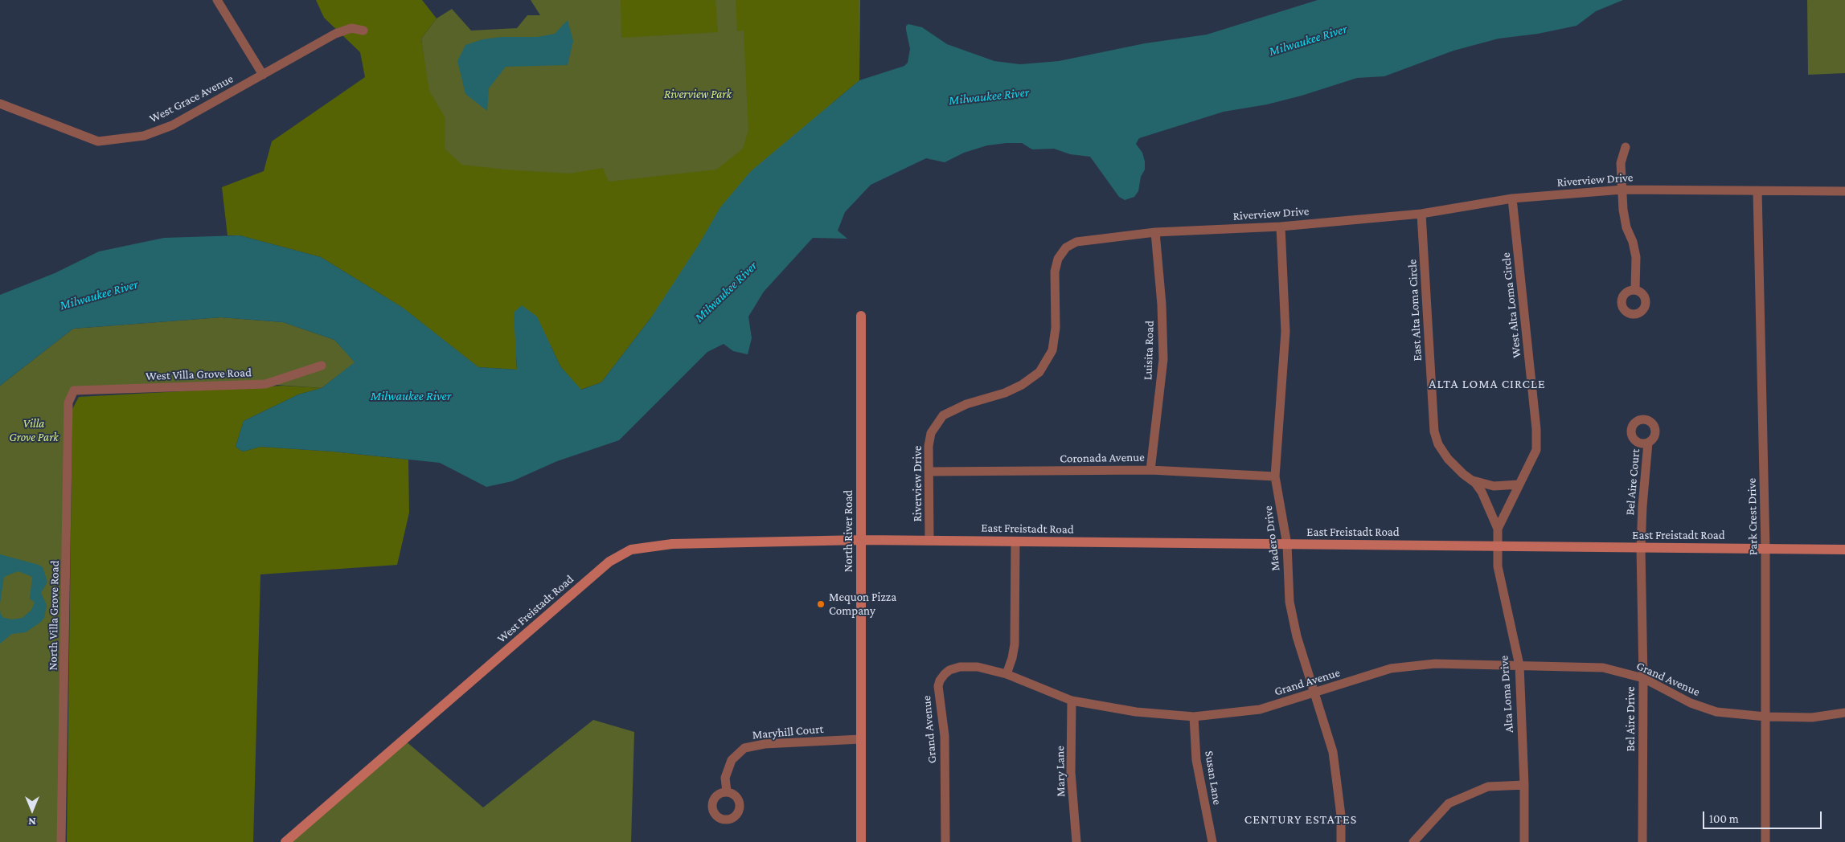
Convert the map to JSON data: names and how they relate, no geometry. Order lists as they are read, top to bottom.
{
  "streets": {
    "street": [
      "West Grace Avenue",
      "Riverview Drive",
      "West Alta Loma Circle",
      "East Alta Loma Circle",
      "Luisita Road",
      "West Villa Grove Road",
      "Coronada Avenue",
      "Bel Aire Court",
      "Park Crest Drive",
      "East Freistadt Road",
      "North River Road",
      "Madero Drive",
      "West Freistadt Road",
      "North Villa Grove Road",
      "Grand Avenue",
      "Alta Loma Drive",
      "Bel Aire Drive",
      "Maryhill Court",
      "Mary Lane",
      "Susan Lane"
    ]
  },
  "crossings": [
    ["Riverview Drive", "West Alta Loma Circle"],
    ["Riverview Drive", "East Alta Loma Circle"],
    ["Riverview Drive", "Luisita Road"],
    ["Riverview Drive", "Coronada Avenue"],
    ["Riverview Drive", "Park Crest Drive"],
    ["Riverview Drive", "East Freistadt Road"],
    ["Riverview Drive", "Madero Drive"],
    ["West Alta Loma Circle", "East Alta Loma Circle"],
    ["West Alta Loma Circle", "East Freistadt Road"],
    ["West Alta Loma Circle", "Alta Loma Drive"],
    ["Luisita Road", "Coronada Avenue"],
    ["West Villa Grove Road", "North Villa Grove Road"],
    ["Coronada Avenue", "Madero Drive"],
    ["Bel Aire Court", "East Freistadt Road"],
    ["Bel Aire Court", "Bel Aire Drive"],
    ["Park Crest Drive", "East Freistadt Road"],
    ["Park Crest Drive", "Grand Avenue"],
    ["East Freistadt Road", "North River Road"],
    ["East Freistadt Road", "Madero Drive"],
    ["East Freistadt Road", "West Freistadt Road"],
    ["East Freistadt Road", "Alta Loma Drive"],
    ["East Freistadt Road", "Bel Aire Drive"],
    ["North River Road", "West Freistadt Road"],
    ["North River Road", "Maryhill Court"],
    ["Madero Drive", "Grand Avenue"],
    ["Grand Avenue", "Alta Loma Drive"],
    ["Grand Avenue", "Bel Aire Drive"],
    ["Grand Avenue", "Mary Lane"],
    ["Grand Avenue", "Susan Lane"]
  ],
  "districts": ["ALTA LOMA CIRCLE", "CENTURY ESTATES"],
  "water": ["Milwaukee River"],
  "parks": ["Riverview Park", "Villa Grove Park"],
  "places": ["Mequon Pizza Company"],
  "scale_bar": "100 m",
  "north": "bottom"
}
